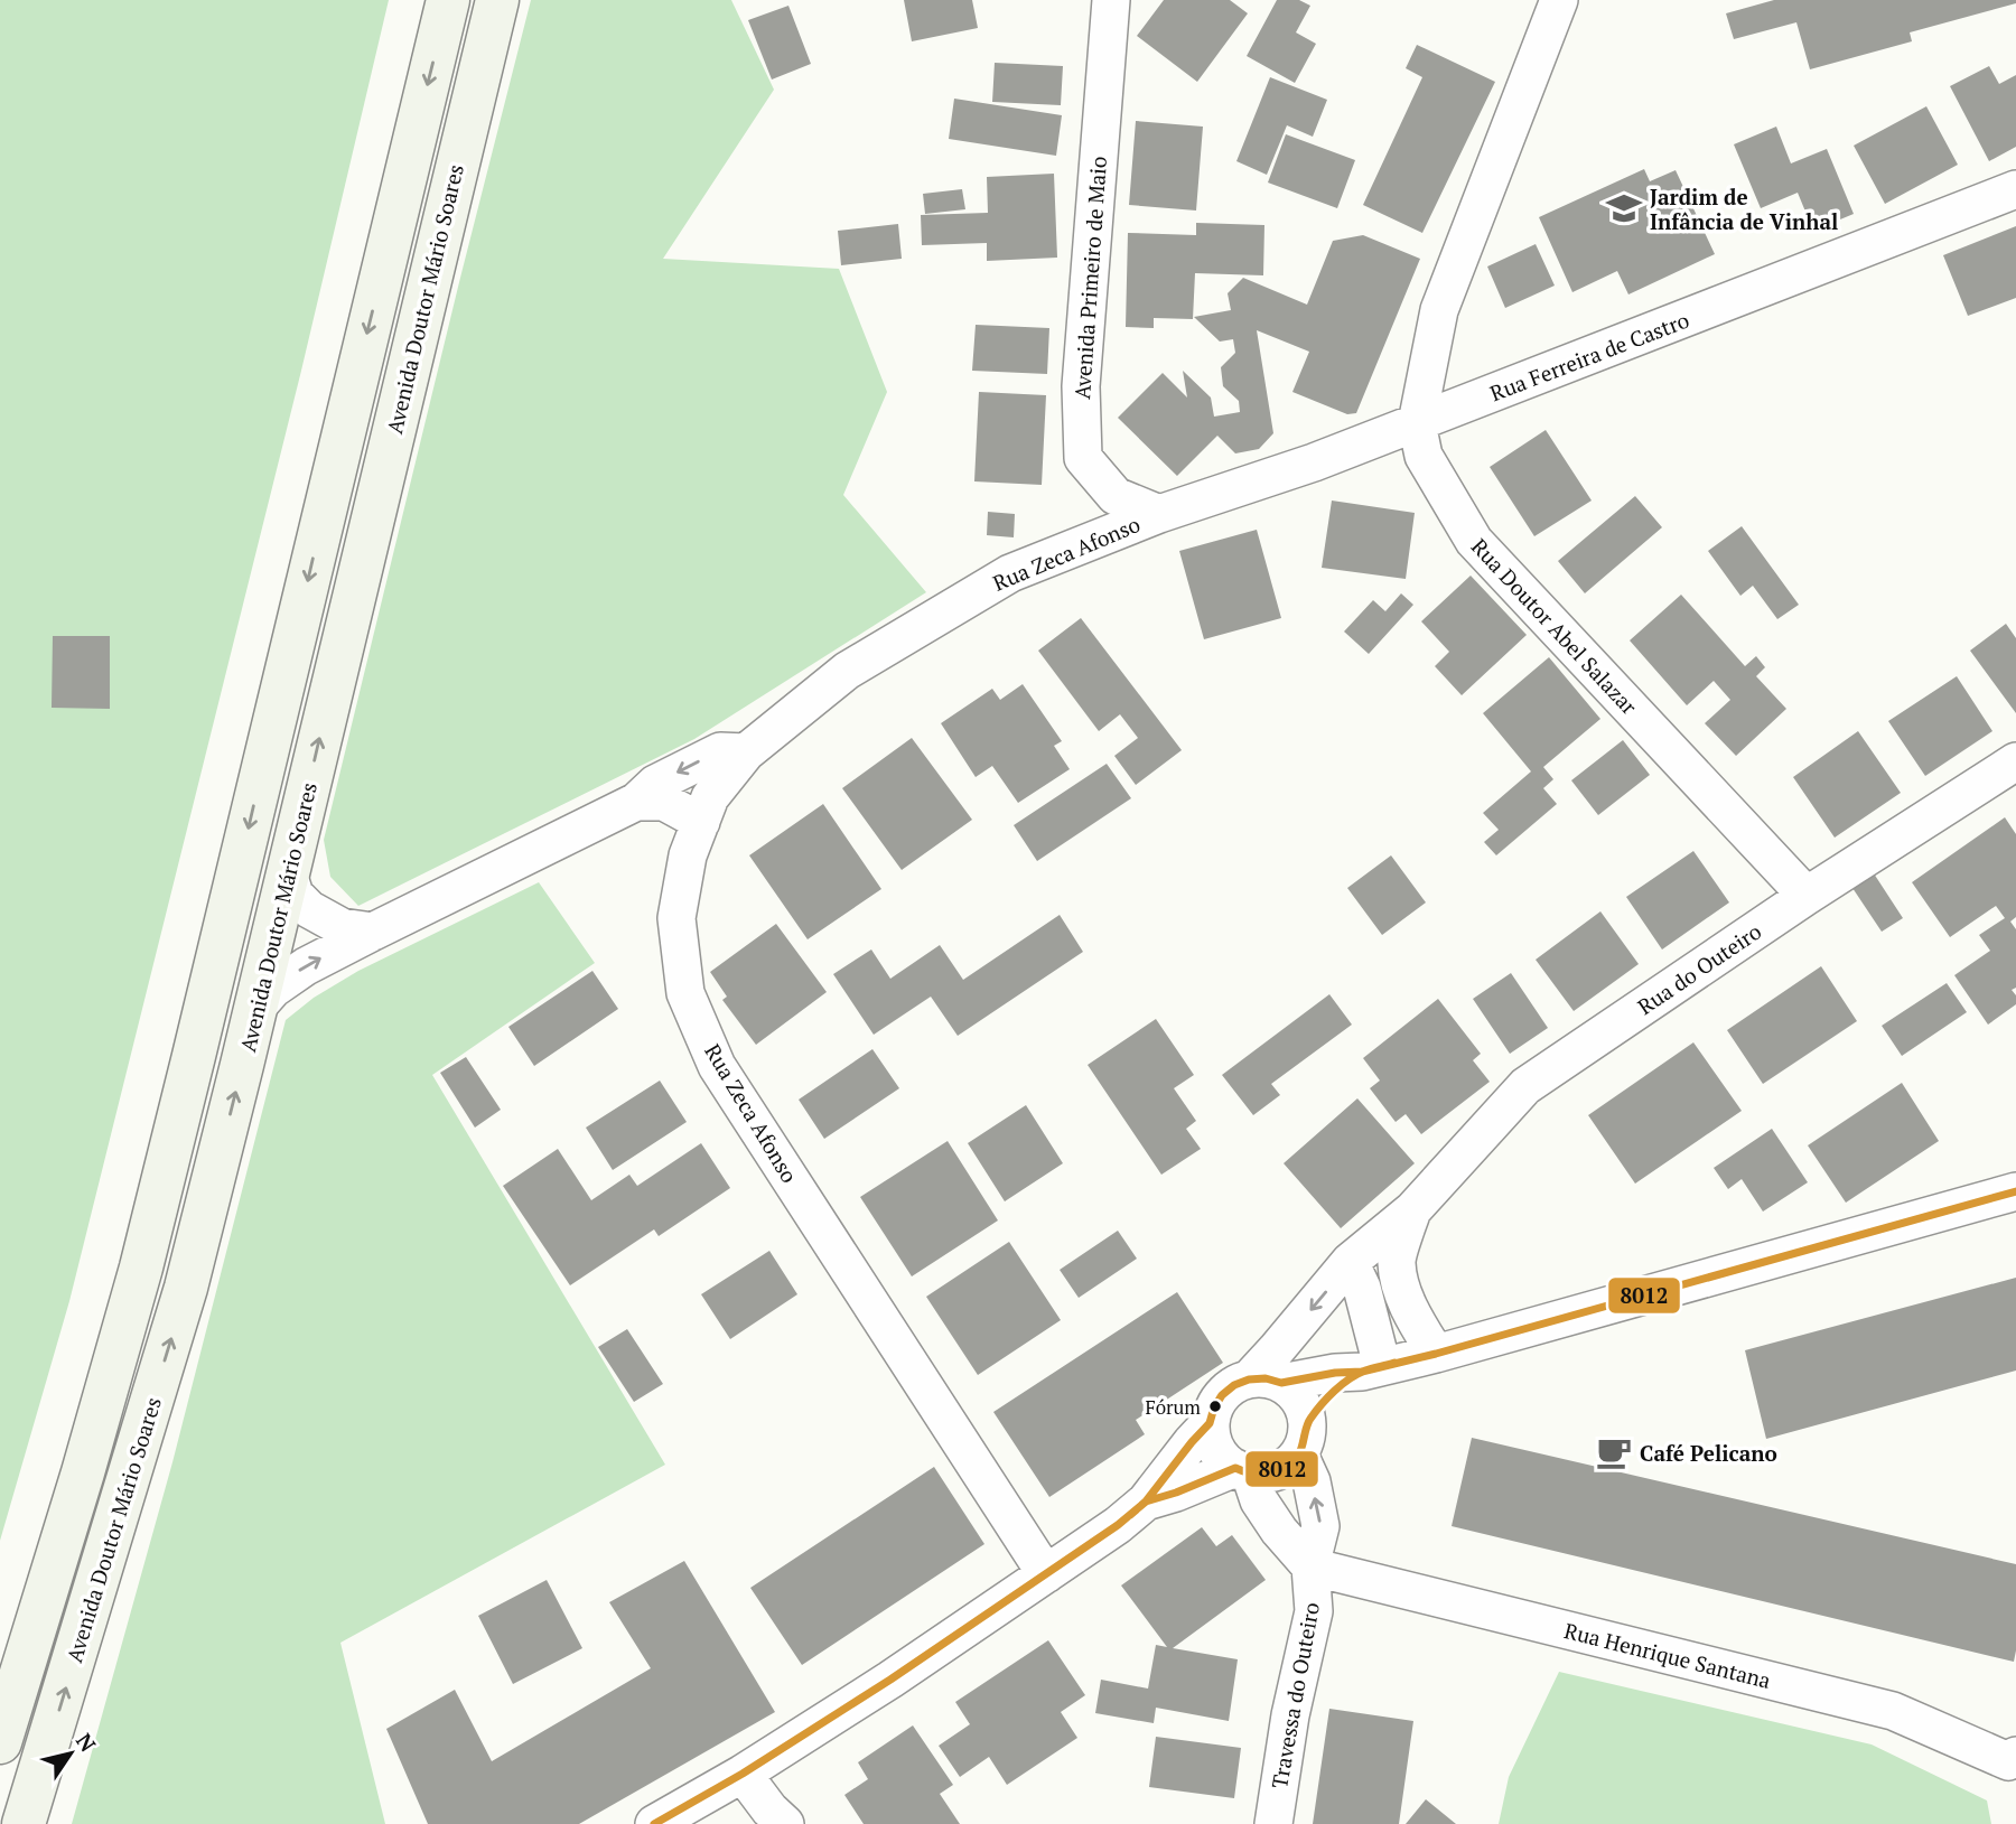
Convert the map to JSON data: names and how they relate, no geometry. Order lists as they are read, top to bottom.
{
  "streets": {
    "main road": ["Avenida Doutor Mário Soares"],
    "street": [
      "Avenida Primeiro de Maio",
      "Rua Ferreira de Castro",
      "Rua Zeca Afonso",
      "Rua Doutor Abel Salazar",
      "Rua do Outeiro",
      "Rua Henrique Santana",
      "Travessa do Outeiro"
    ]
  },
  "crossings": [
    ["Avenida Primeiro de Maio", "Rua Ferreira de Castro"],
    ["Avenida Primeiro de Maio", "Rua Zeca Afonso"],
    ["Rua Ferreira de Castro", "Rua Zeca Afonso"],
    ["Rua Ferreira de Castro", "Rua Doutor Abel Salazar"],
    ["Rua Doutor Abel Salazar", "Rua do Outeiro"],
    ["Rua do Outeiro", "Travessa do Outeiro"],
    ["Rua Henrique Santana", "Travessa do Outeiro"]
  ],
  "places": {
    "school or university": ["Jardim de Infância de Vinhal"],
    "other": ["Fórum"],
    "cafe": ["Café Pelicano"]
  },
  "lines": ["transit line 8012"],
  "north": "top right"
}
